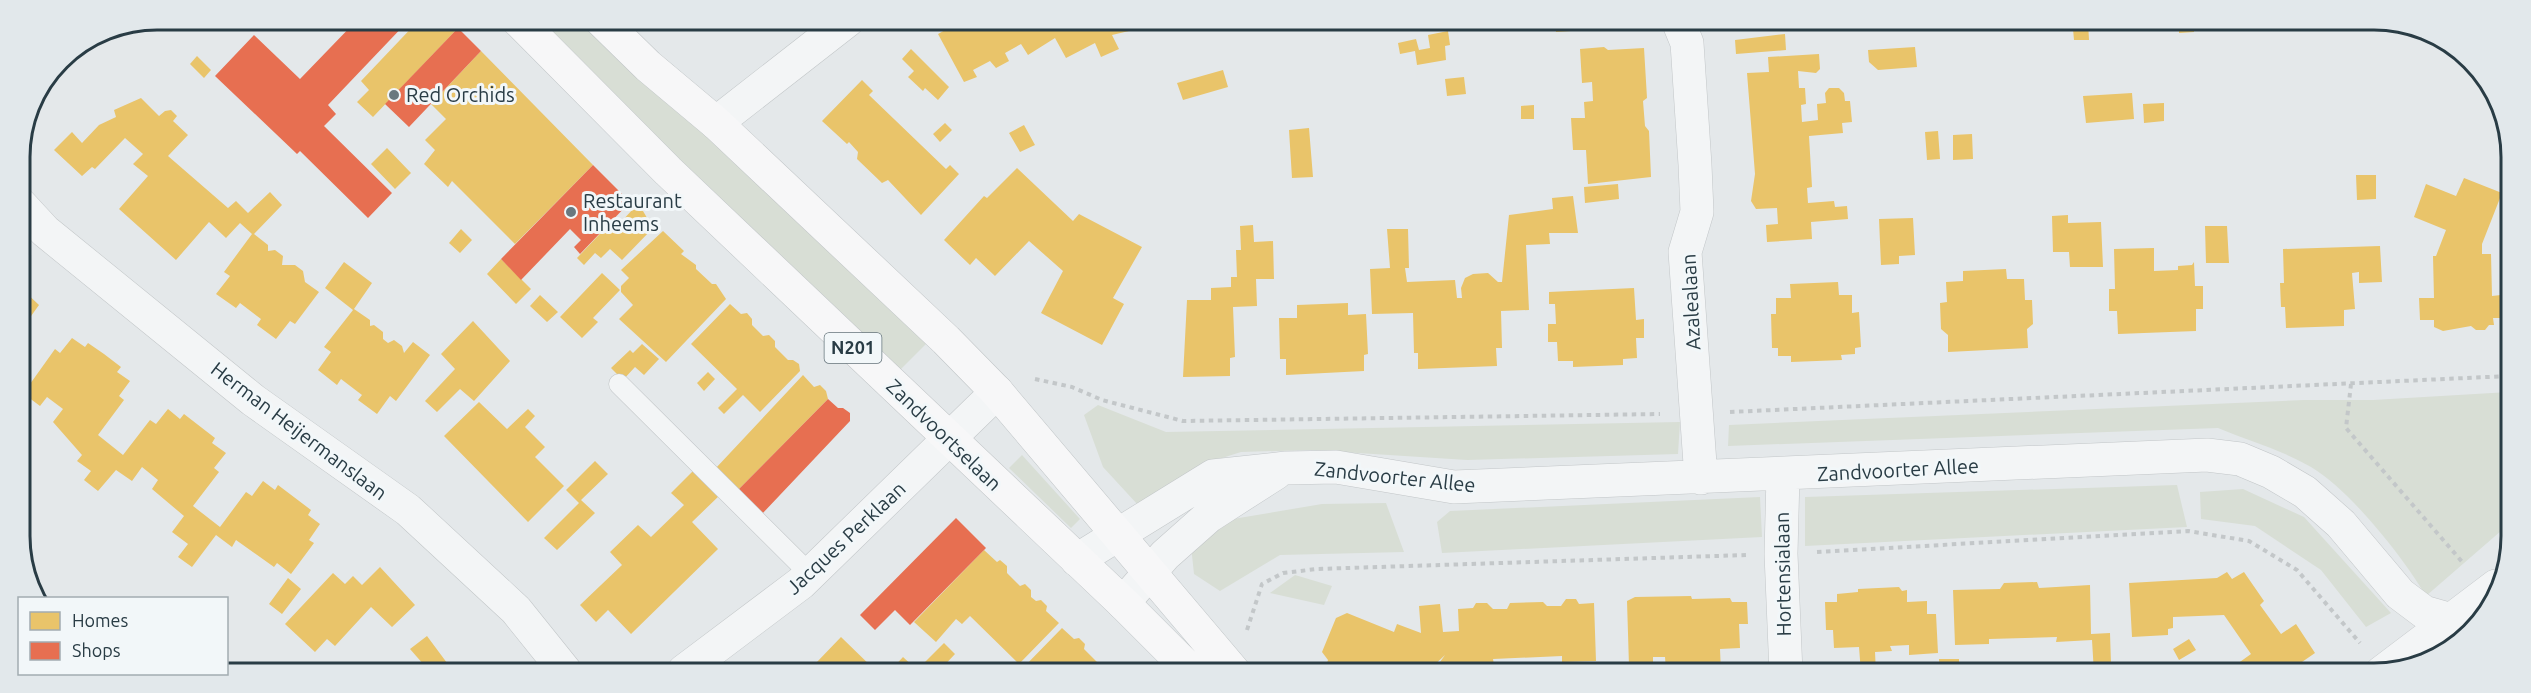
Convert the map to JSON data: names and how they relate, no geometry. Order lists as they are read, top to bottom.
{
  "streets": {
    "main road": ["N201", "Zandvoortselaan"],
    "street": [
      "Azalealaan",
      "Herman Heijermanslaan",
      "Zandvoorter Allee",
      "Jacques Perklaan",
      "Hortensialaan"
    ]
  },
  "crossings": [
    ["Azalealaan", "Zandvoorter Allee"],
    ["Zandvoortselaan", "Zandvoorter Allee"],
    ["Zandvoortselaan", "Jacques Perklaan"],
    ["Zandvoorter Allee", "Hortensialaan"]
  ],
  "places": ["Red Orchids", "Restaurant Inheems"],
  "legend": ["Homes", "Shops"]
}
